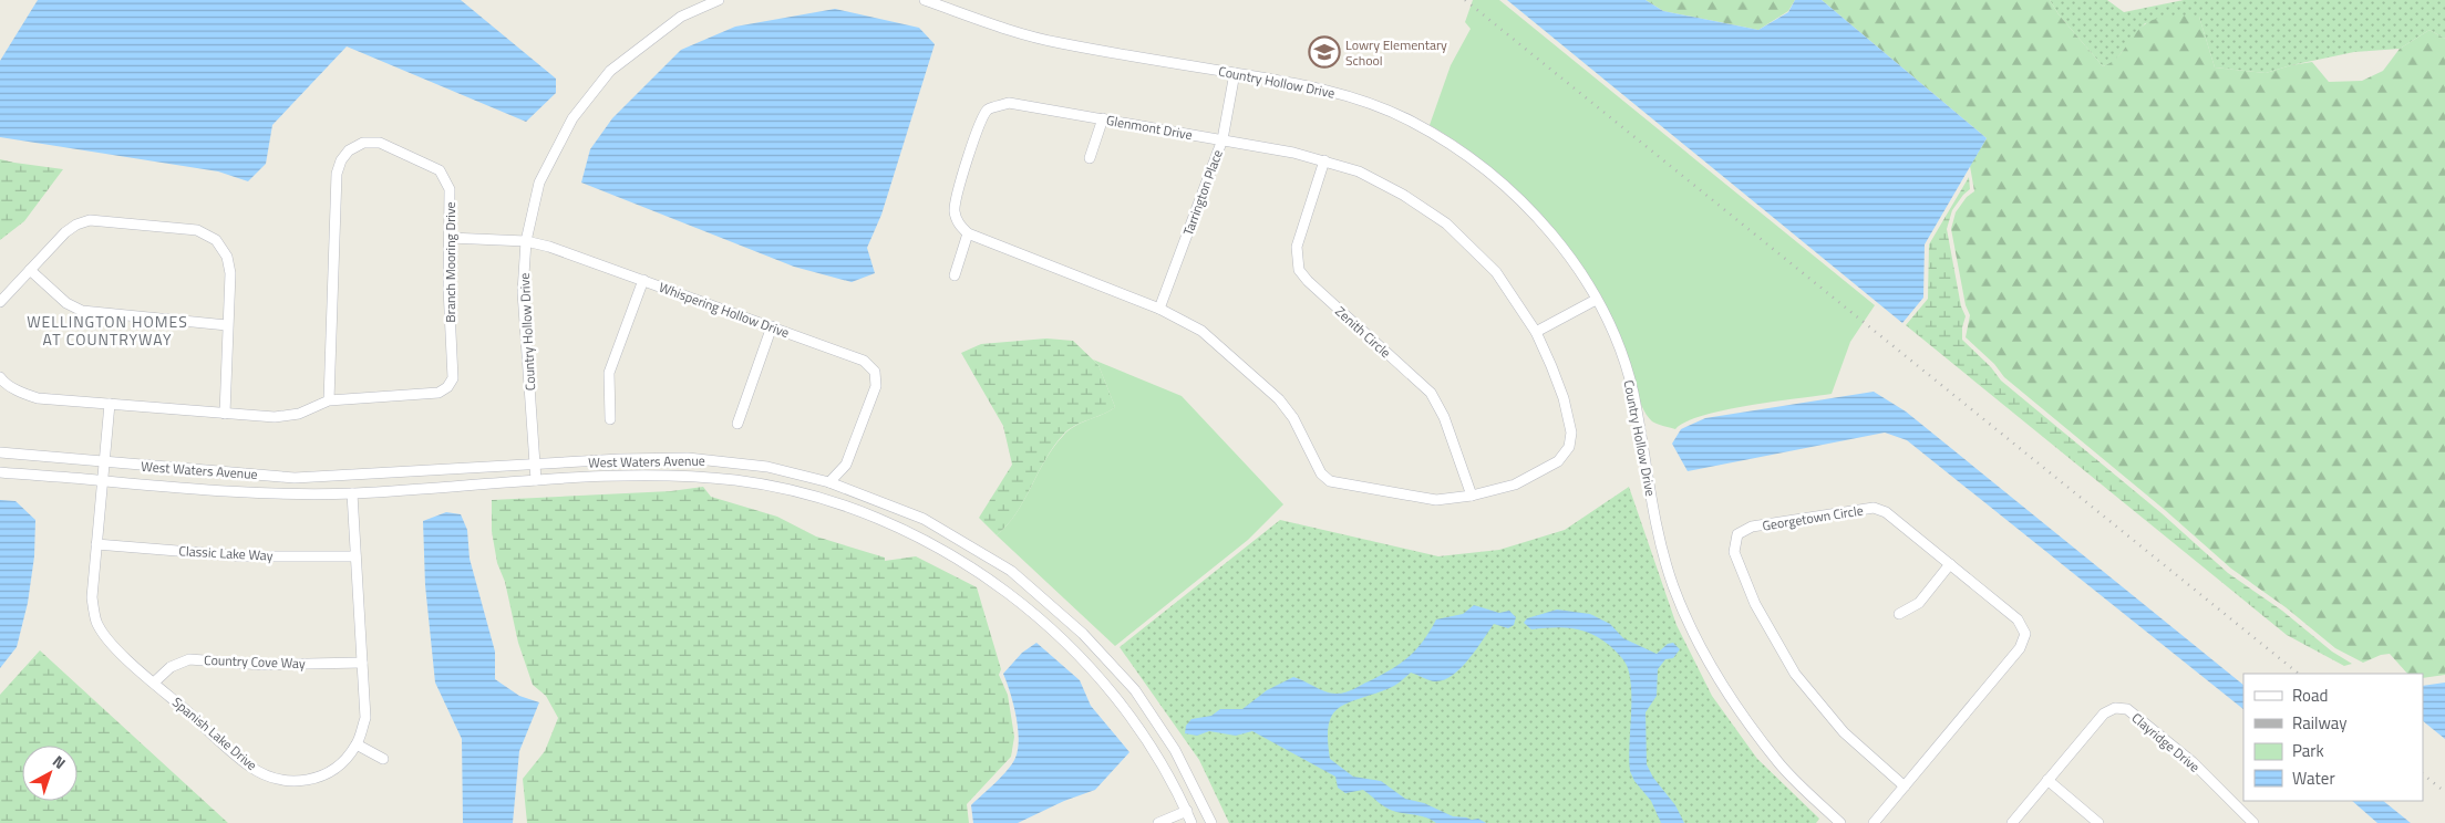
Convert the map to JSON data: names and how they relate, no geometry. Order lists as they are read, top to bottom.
{
  "streets": {
    "street": [
      "Country Hollow Drive",
      "Glenmont Drive",
      "Tarrington Place",
      "Branch Mooring Drive",
      "Whispering Hollow Drive",
      "Zenith Circle",
      "West Waters Avenue",
      "Georgetown Circle",
      "Classic Lake Way",
      "Country Cove Way",
      "Spanish Lake Drive",
      "Clayridge Drive"
    ]
  },
  "crossings": [
    ["Country Hollow Drive", "Tarrington Place"],
    ["Country Hollow Drive", "Whispering Hollow Drive"],
    ["Country Hollow Drive", "West Waters Avenue"],
    ["Glenmont Drive", "Tarrington Place"],
    ["Glenmont Drive", "Zenith Circle"],
    ["Branch Mooring Drive", "Whispering Hollow Drive"],
    ["Branch Mooring Drive", "Spanish Lake Drive"],
    ["Whispering Hollow Drive", "West Waters Avenue"],
    ["West Waters Avenue", "Spanish Lake Drive"],
    ["Classic Lake Way", "Spanish Lake Drive"],
    ["Country Cove Way", "Spanish Lake Drive"]
  ],
  "districts": ["WELLINGTON HOMES AT COUNTRYWAY"],
  "places": {
    "school or university": ["Lowry Elementary School"]
  },
  "legend": [
    "Road",
    "Railway",
    "Park",
    "Water"
  ],
  "north": "top right"
}
